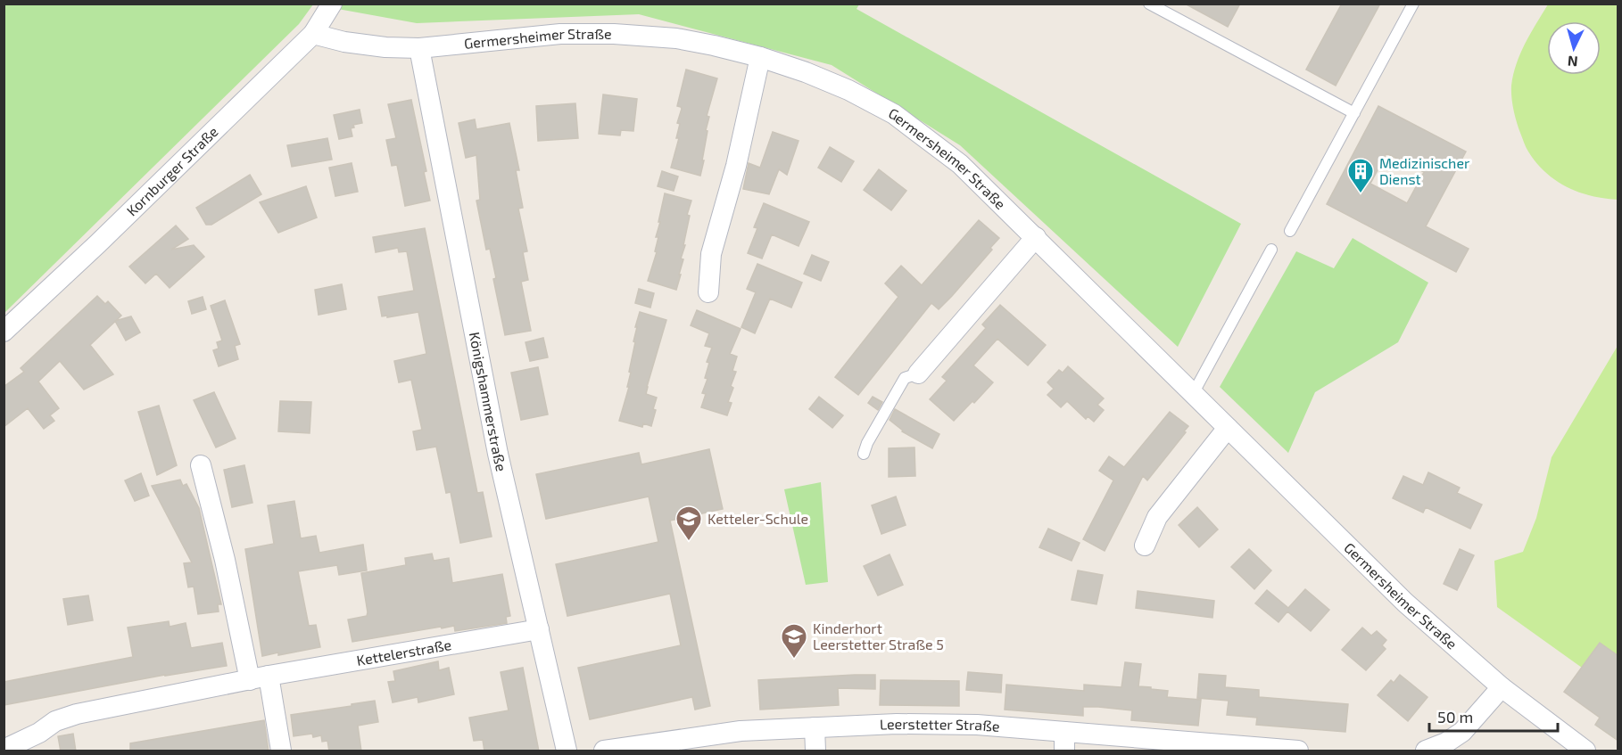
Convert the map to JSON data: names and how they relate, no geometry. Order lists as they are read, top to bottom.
{
  "streets": {
    "street": [
      "Germersheimer Straße",
      "Kornburger Straße",
      "Königshammerstraße",
      "Kettelerstraße",
      "Leerstetter Straße"
    ]
  },
  "crossings": [
    ["Germersheimer Straße", "Kornburger Straße"],
    ["Germersheimer Straße", "Königshammerstraße"],
    ["Königshammerstraße", "Kettelerstraße"]
  ],
  "places": {
    "building": ["Medizinischer Dienst"],
    "school or university": ["Ketteler-Schule", "Kinderhort Leerstetter Straße 5"]
  },
  "scale_bar": "50 m",
  "north": "bottom"
}
